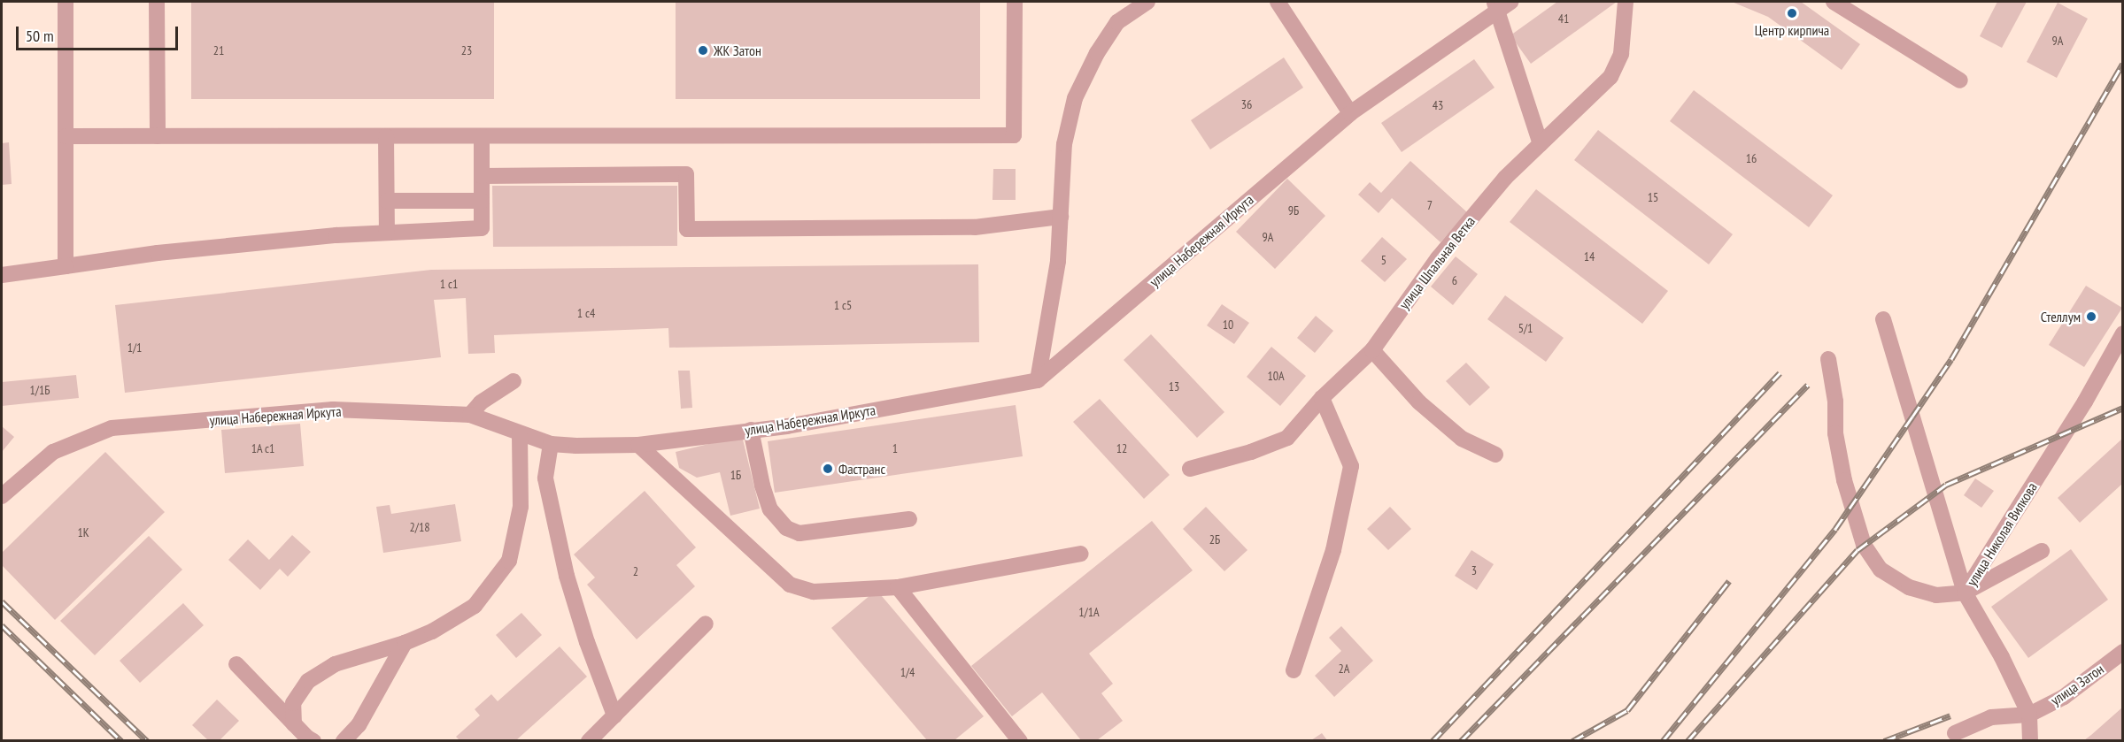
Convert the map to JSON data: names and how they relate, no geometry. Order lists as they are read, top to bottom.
{
  "streets": {
    "street": [
      "улица Набережная Иркута",
      "улица Шпальная Ветка",
      "улица Николая Вилкова",
      "улица Затон"
    ]
  },
  "crossings": [
    ["улица Николая Вилкова", "улица Затон"]
  ],
  "places": [
    "Центр кирпича",
    "ЖК Затон",
    "Стеллум",
    "Фастранс"
  ],
  "house_numbers": [
    "41",
    "9А",
    "21",
    "23",
    "36",
    "43",
    "16",
    "15",
    "7",
    "9Б",
    "9А",
    "14",
    "5",
    "6",
    "1 с1",
    "1 с5",
    "1 с4",
    "10",
    "5/1",
    "1/1",
    "10А",
    "13",
    "1/1Б",
    "1А с1",
    "1",
    "12",
    "1Б",
    "2/18",
    "1К",
    "2Б",
    "3",
    "2",
    "1/1А",
    "2А",
    "1/4"
  ],
  "scale_bar": "50 m"
}
